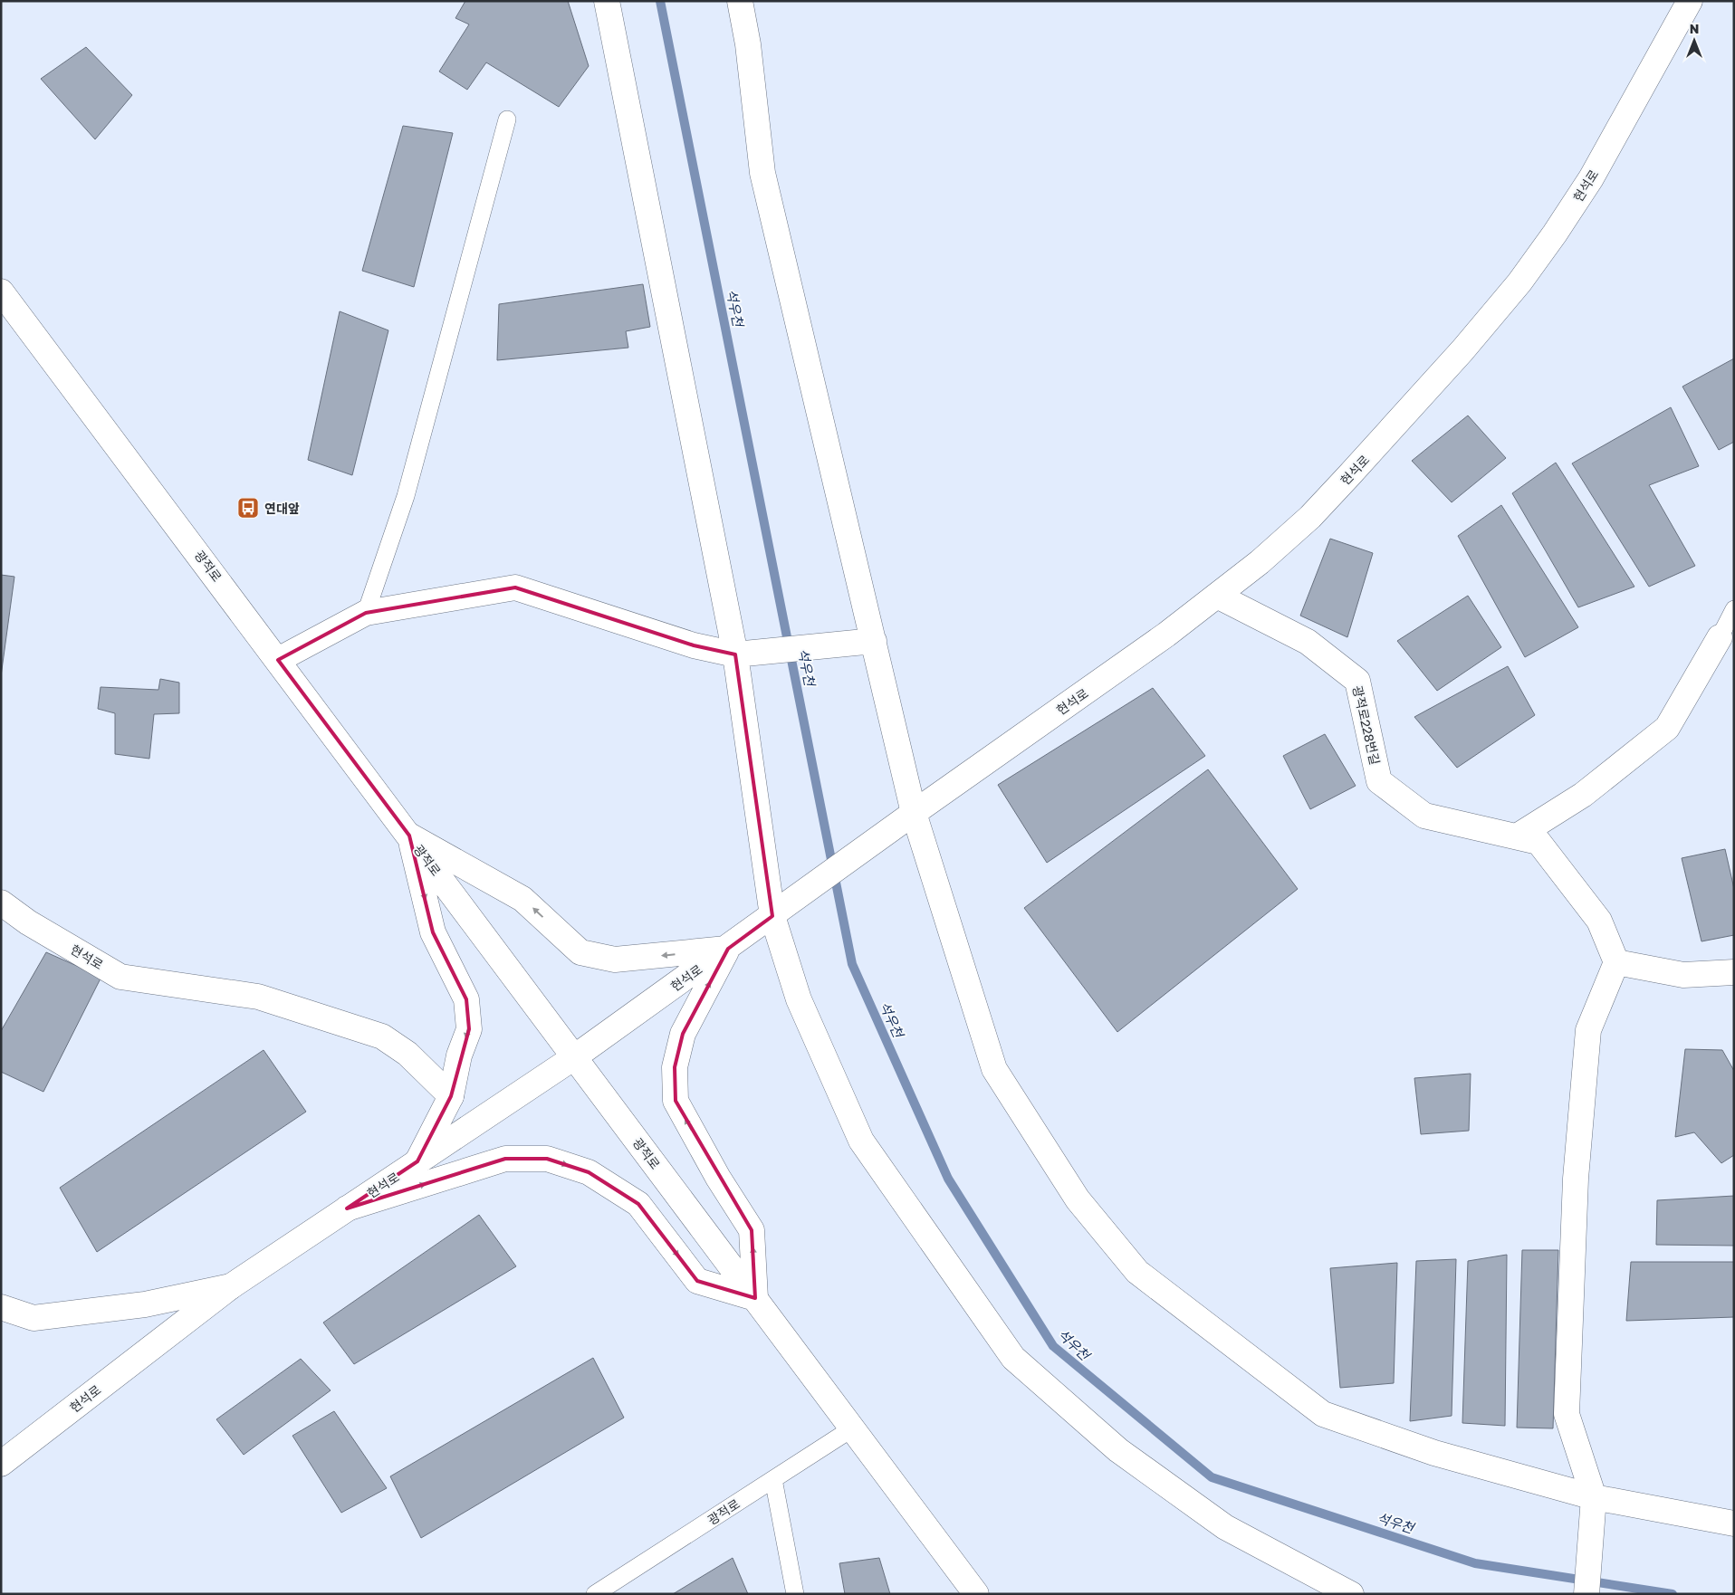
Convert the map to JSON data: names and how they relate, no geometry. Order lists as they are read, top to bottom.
{
  "streets": {
    "street": ["현석로", "광적로", "광적로228번길"]
  },
  "crossings": [
    ["현석로", "광적로"],
    ["현석로", "광적로228번길"]
  ],
  "water": ["석우천"],
  "places": {
    "bus stop": ["연대앞"]
  },
  "north": "top"
}
